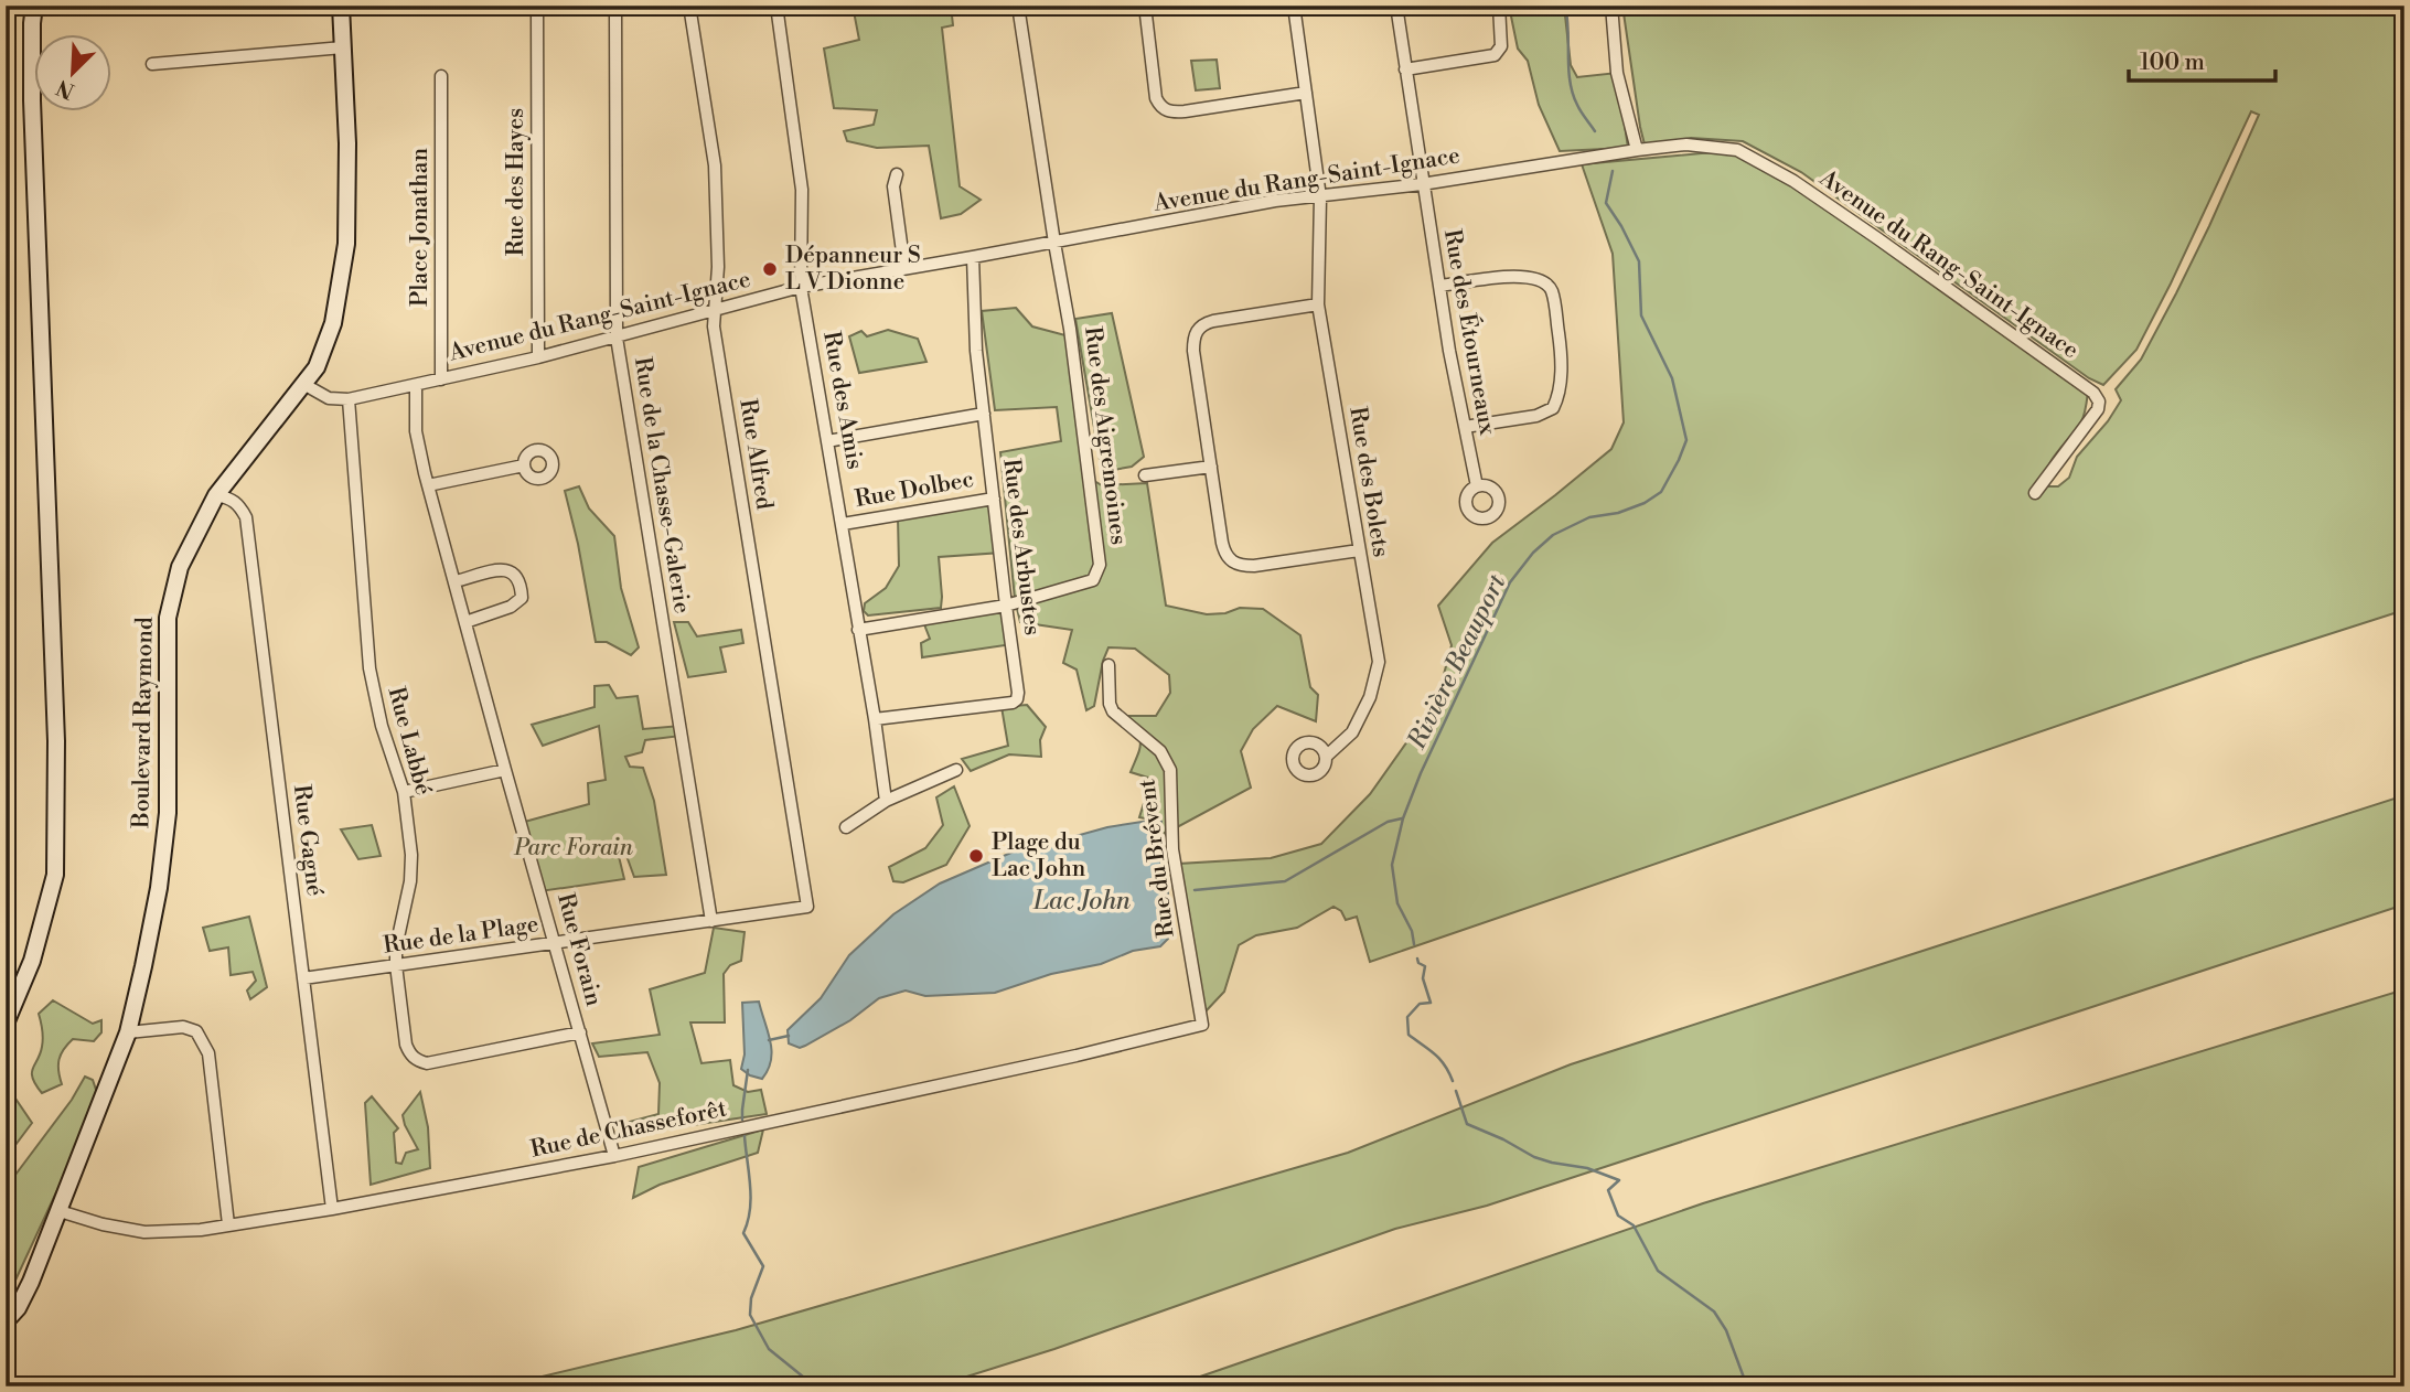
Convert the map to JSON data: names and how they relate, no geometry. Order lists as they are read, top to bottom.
{
  "streets": {
    "street": [
      "Avenue du Rang-Saint-Ignace",
      "Rue des Hayes",
      "Place Jonathan",
      "Rue des Étourneaux",
      "Rue des Amis",
      "Rue des Aigremoines",
      "Rue Alfred",
      "Rue des Bolets",
      "Rue de la Chasse-Galerie",
      "Rue Dolbec",
      "Rue des Arbustes",
      "Boulevard Raymond",
      "Rue Labbé",
      "Rue Gagné",
      "Rue du Brévent",
      "Rue de la Plage",
      "Rue Forain",
      "Rue de Chasseforêt"
    ]
  },
  "crossings": [
    ["Avenue du Rang-Saint-Ignace", "Rue des Hayes"],
    ["Avenue du Rang-Saint-Ignace", "Place Jonathan"],
    ["Avenue du Rang-Saint-Ignace", "Rue des Étourneaux"],
    ["Avenue du Rang-Saint-Ignace", "Rue des Amis"],
    ["Avenue du Rang-Saint-Ignace", "Rue des Aigremoines"],
    ["Avenue du Rang-Saint-Ignace", "Rue Alfred"],
    ["Avenue du Rang-Saint-Ignace", "Rue des Bolets"],
    ["Avenue du Rang-Saint-Ignace", "Rue de la Chasse-Galerie"],
    ["Avenue du Rang-Saint-Ignace", "Rue des Arbustes"],
    ["Avenue du Rang-Saint-Ignace", "Boulevard Raymond"],
    ["Avenue du Rang-Saint-Ignace", "Rue Labbé"],
    ["Avenue du Rang-Saint-Ignace", "Rue Forain"],
    ["Rue des Amis", "Rue des Aigremoines"],
    ["Rue des Amis", "Rue Dolbec"],
    ["Rue des Amis", "Rue des Arbustes"],
    ["Rue des Aigremoines", "Rue des Arbustes"],
    ["Rue Alfred", "Rue de la Plage"],
    ["Rue de la Chasse-Galerie", "Rue de la Plage"],
    ["Rue Dolbec", "Rue des Arbustes"],
    ["Boulevard Raymond", "Rue Gagné"],
    ["Boulevard Raymond", "Rue de Chasseforêt"],
    ["Rue Labbé", "Rue de la Plage"],
    ["Rue Labbé", "Rue Forain"],
    ["Rue Gagné", "Rue de la Plage"],
    ["Rue Gagné", "Rue de Chasseforêt"],
    ["Rue du Brévent", "Rue de Chasseforêt"],
    ["Rue de la Plage", "Rue Forain"],
    ["Rue Forain", "Rue de Chasseforêt"]
  ],
  "water": ["Rivière Beauport", "Lac John"],
  "parks": ["Parc Forain"],
  "places": ["Dépanneur S L V Dionne", "Plage du Lac John"],
  "scale_bar": "100 m",
  "north": "bottom left"
}
